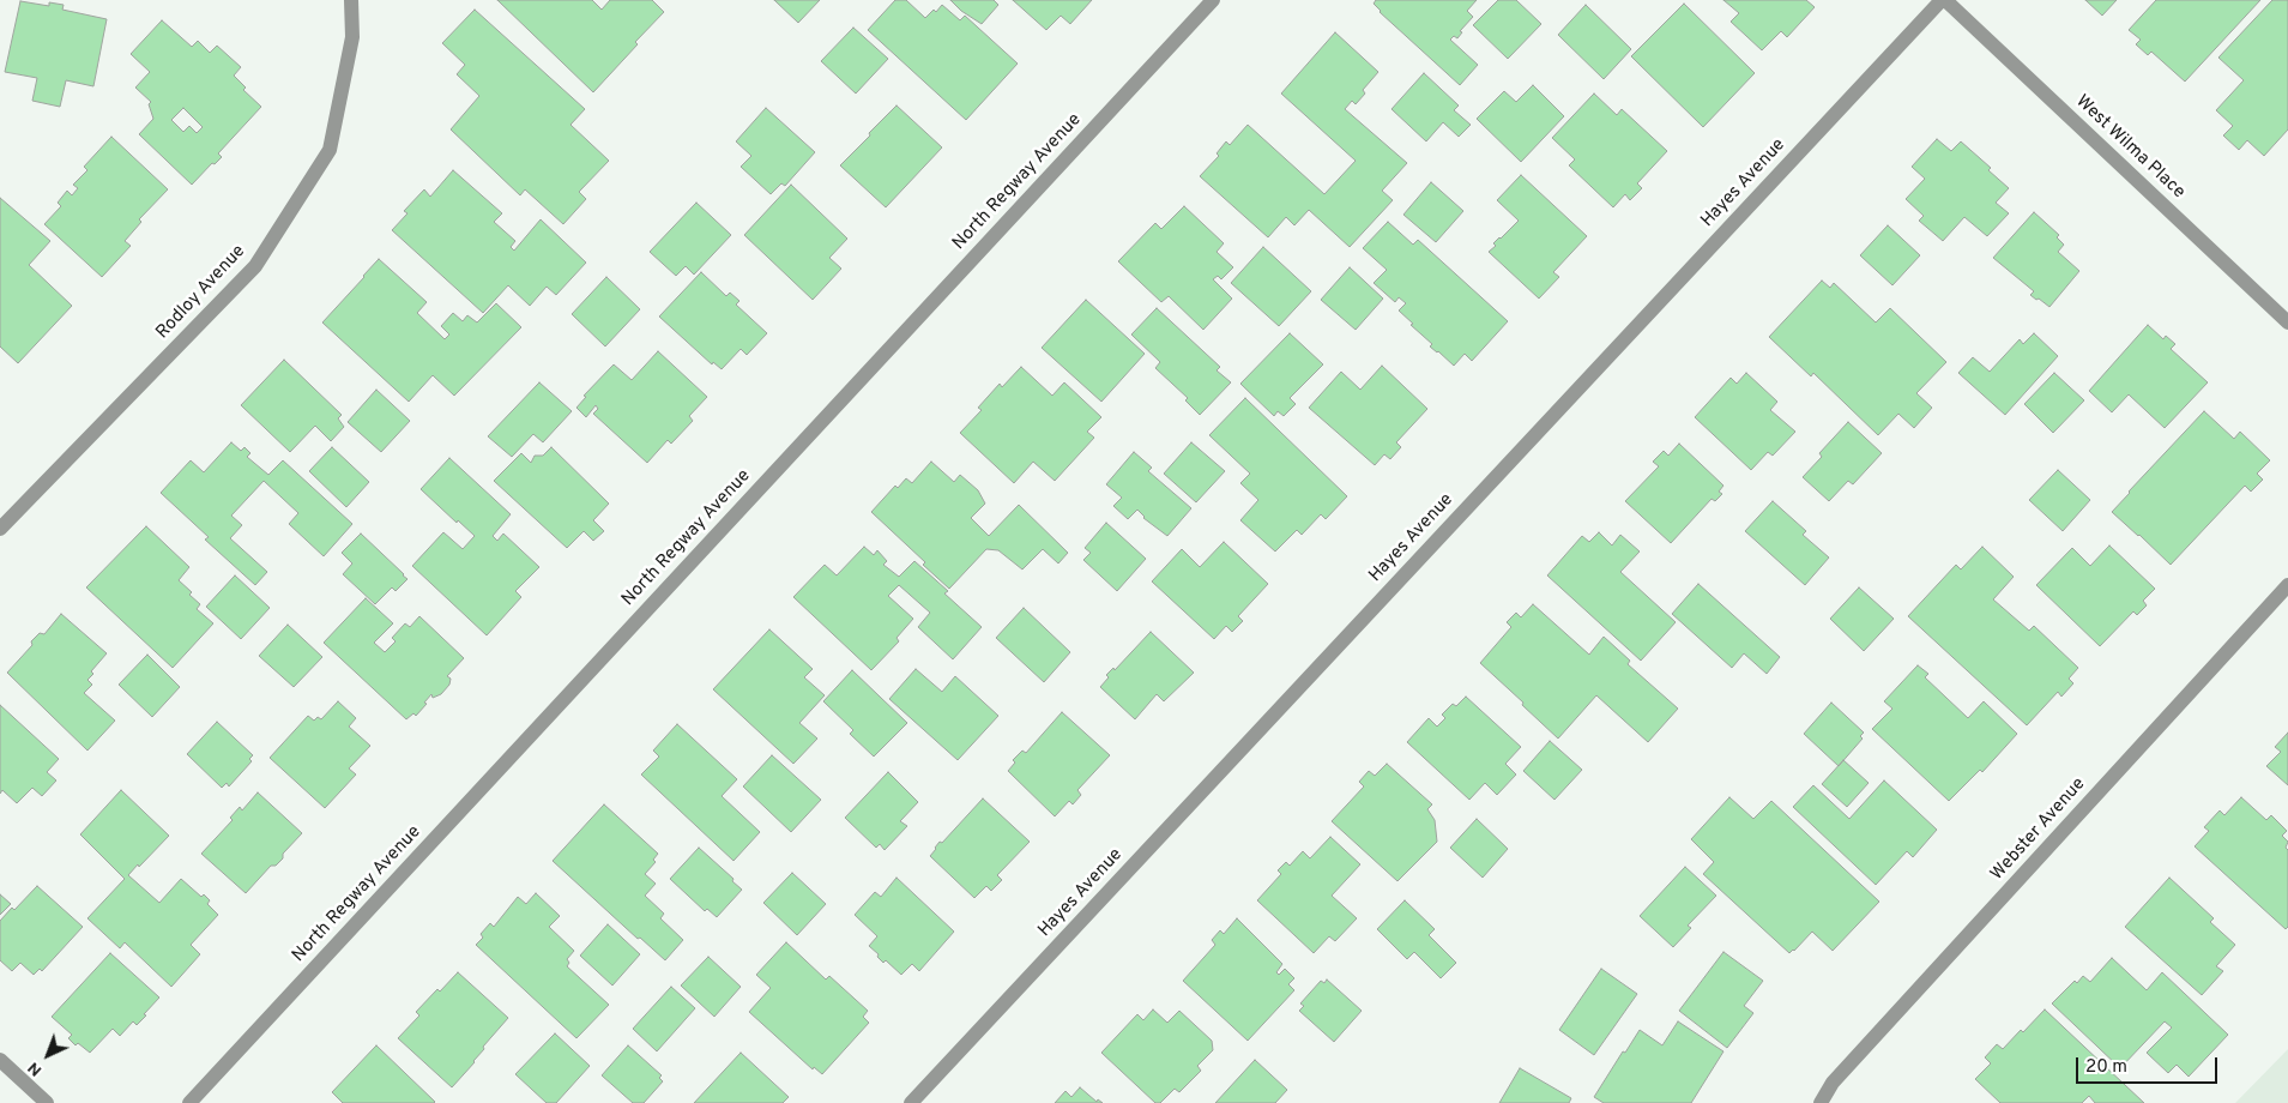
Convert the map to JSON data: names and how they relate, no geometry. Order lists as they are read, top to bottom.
{
  "streets": {
    "street": [
      "West Wilma Place",
      "North Regway Avenue",
      "Hayes Avenue",
      "Rodloy Avenue",
      "Webster Avenue"
    ]
  },
  "crossings": [
    ["West Wilma Place", "Hayes Avenue"]
  ],
  "scale_bar": "20 m",
  "north": "bottom left"
}
